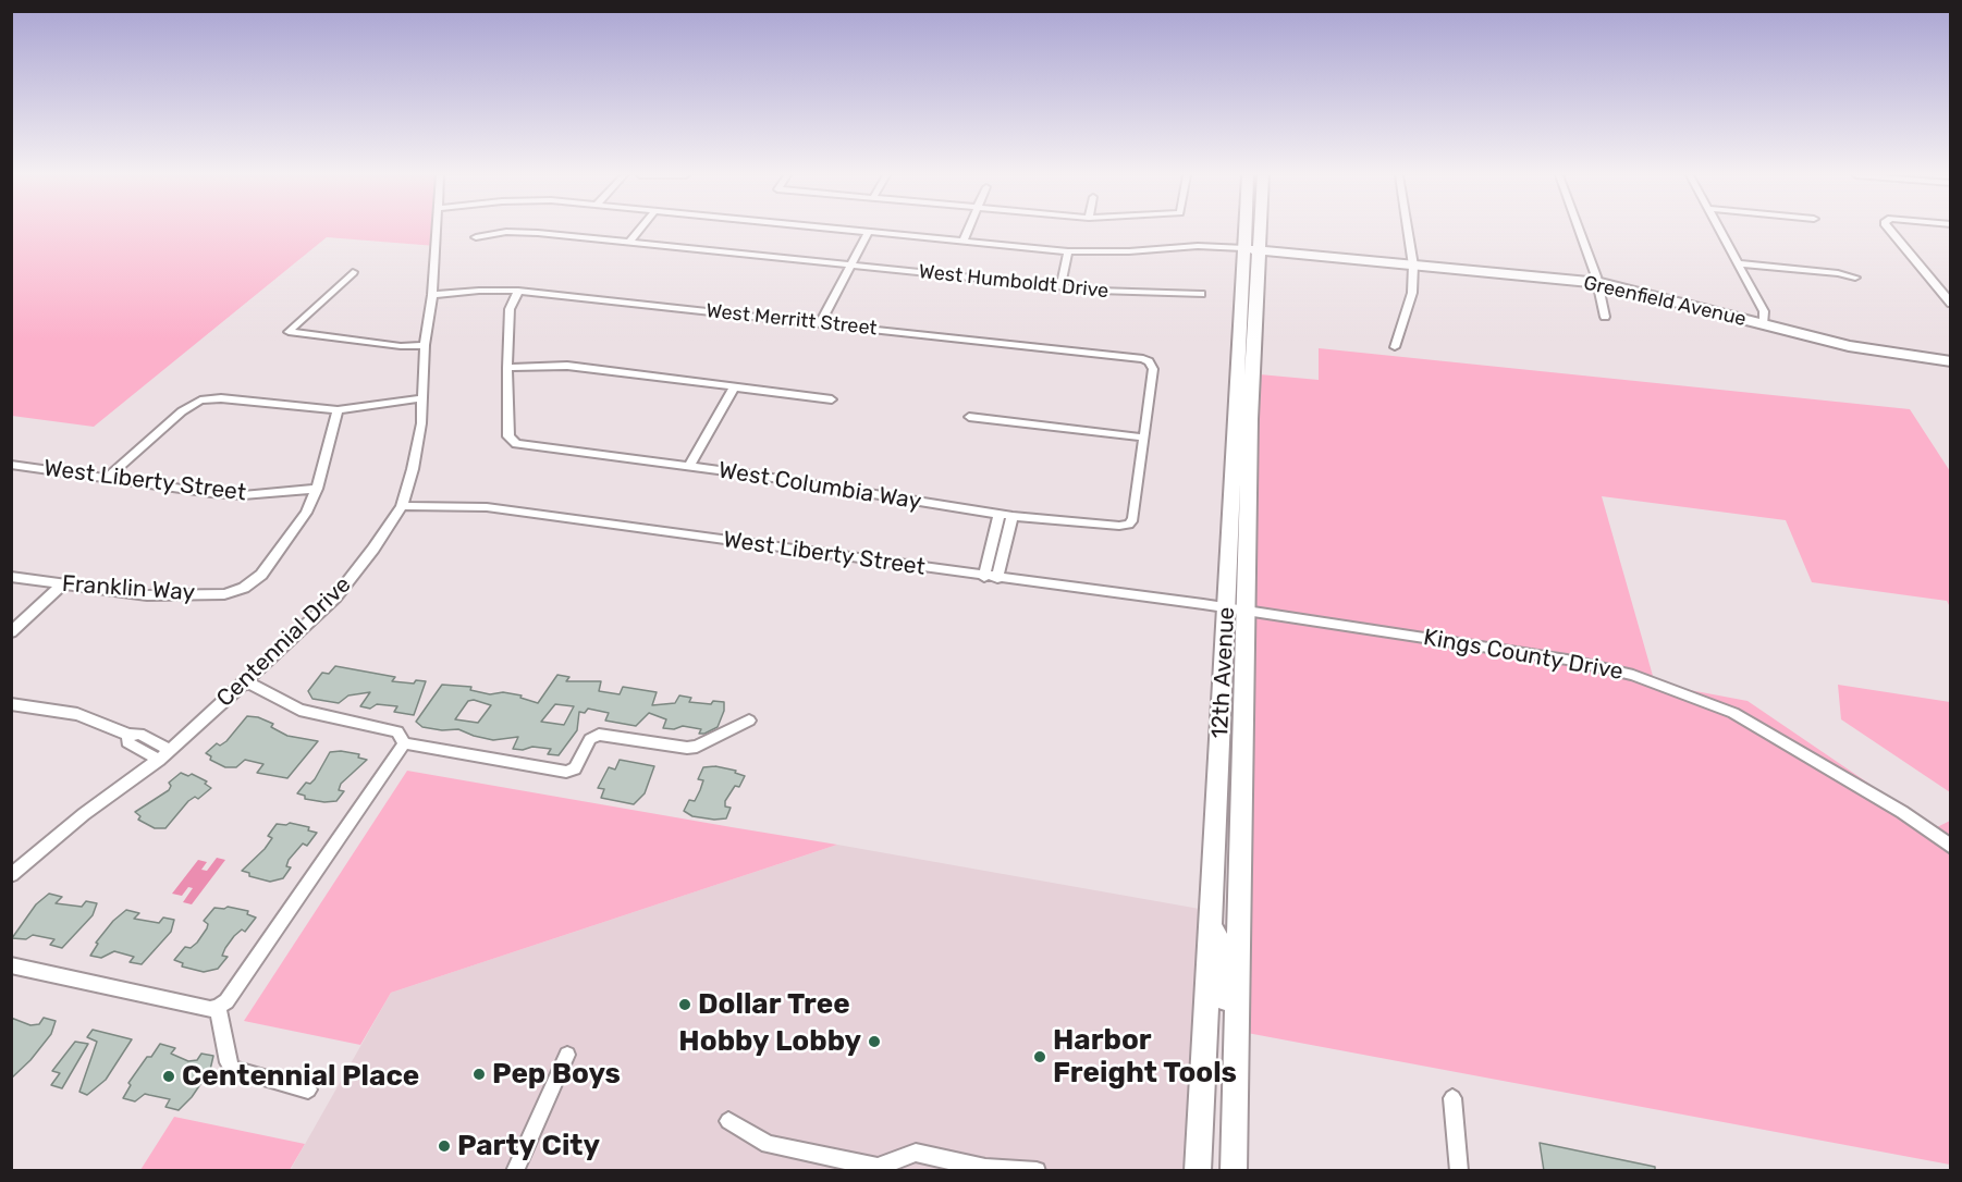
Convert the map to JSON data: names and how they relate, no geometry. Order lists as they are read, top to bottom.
{
  "streets": {
    "main road": ["Greenfield Avenue", "12th Avenue"],
    "street": [
      "West Humboldt Drive",
      "West Merritt Street",
      "West Liberty Street",
      "West Columbia Way",
      "Franklin Way",
      "Centennial Drive",
      "Kings County Drive"
    ]
  },
  "crossings": [
    ["Greenfield Avenue", "12th Avenue"],
    ["West Merritt Street", "West Columbia Way"],
    ["West Merritt Street", "Centennial Drive"],
    ["West Liberty Street", "Franklin Way"],
    ["West Liberty Street", "Centennial Drive"],
    ["West Liberty Street", "Kings County Drive"],
    ["West Liberty Street", "12th Avenue"],
    ["Kings County Drive", "12th Avenue"]
  ],
  "places": [
    "Dollar Tree",
    "Hobby Lobby",
    "Harbor Freight Tools",
    "Pep Boys",
    "Centennial Place",
    "Party City"
  ]
}
